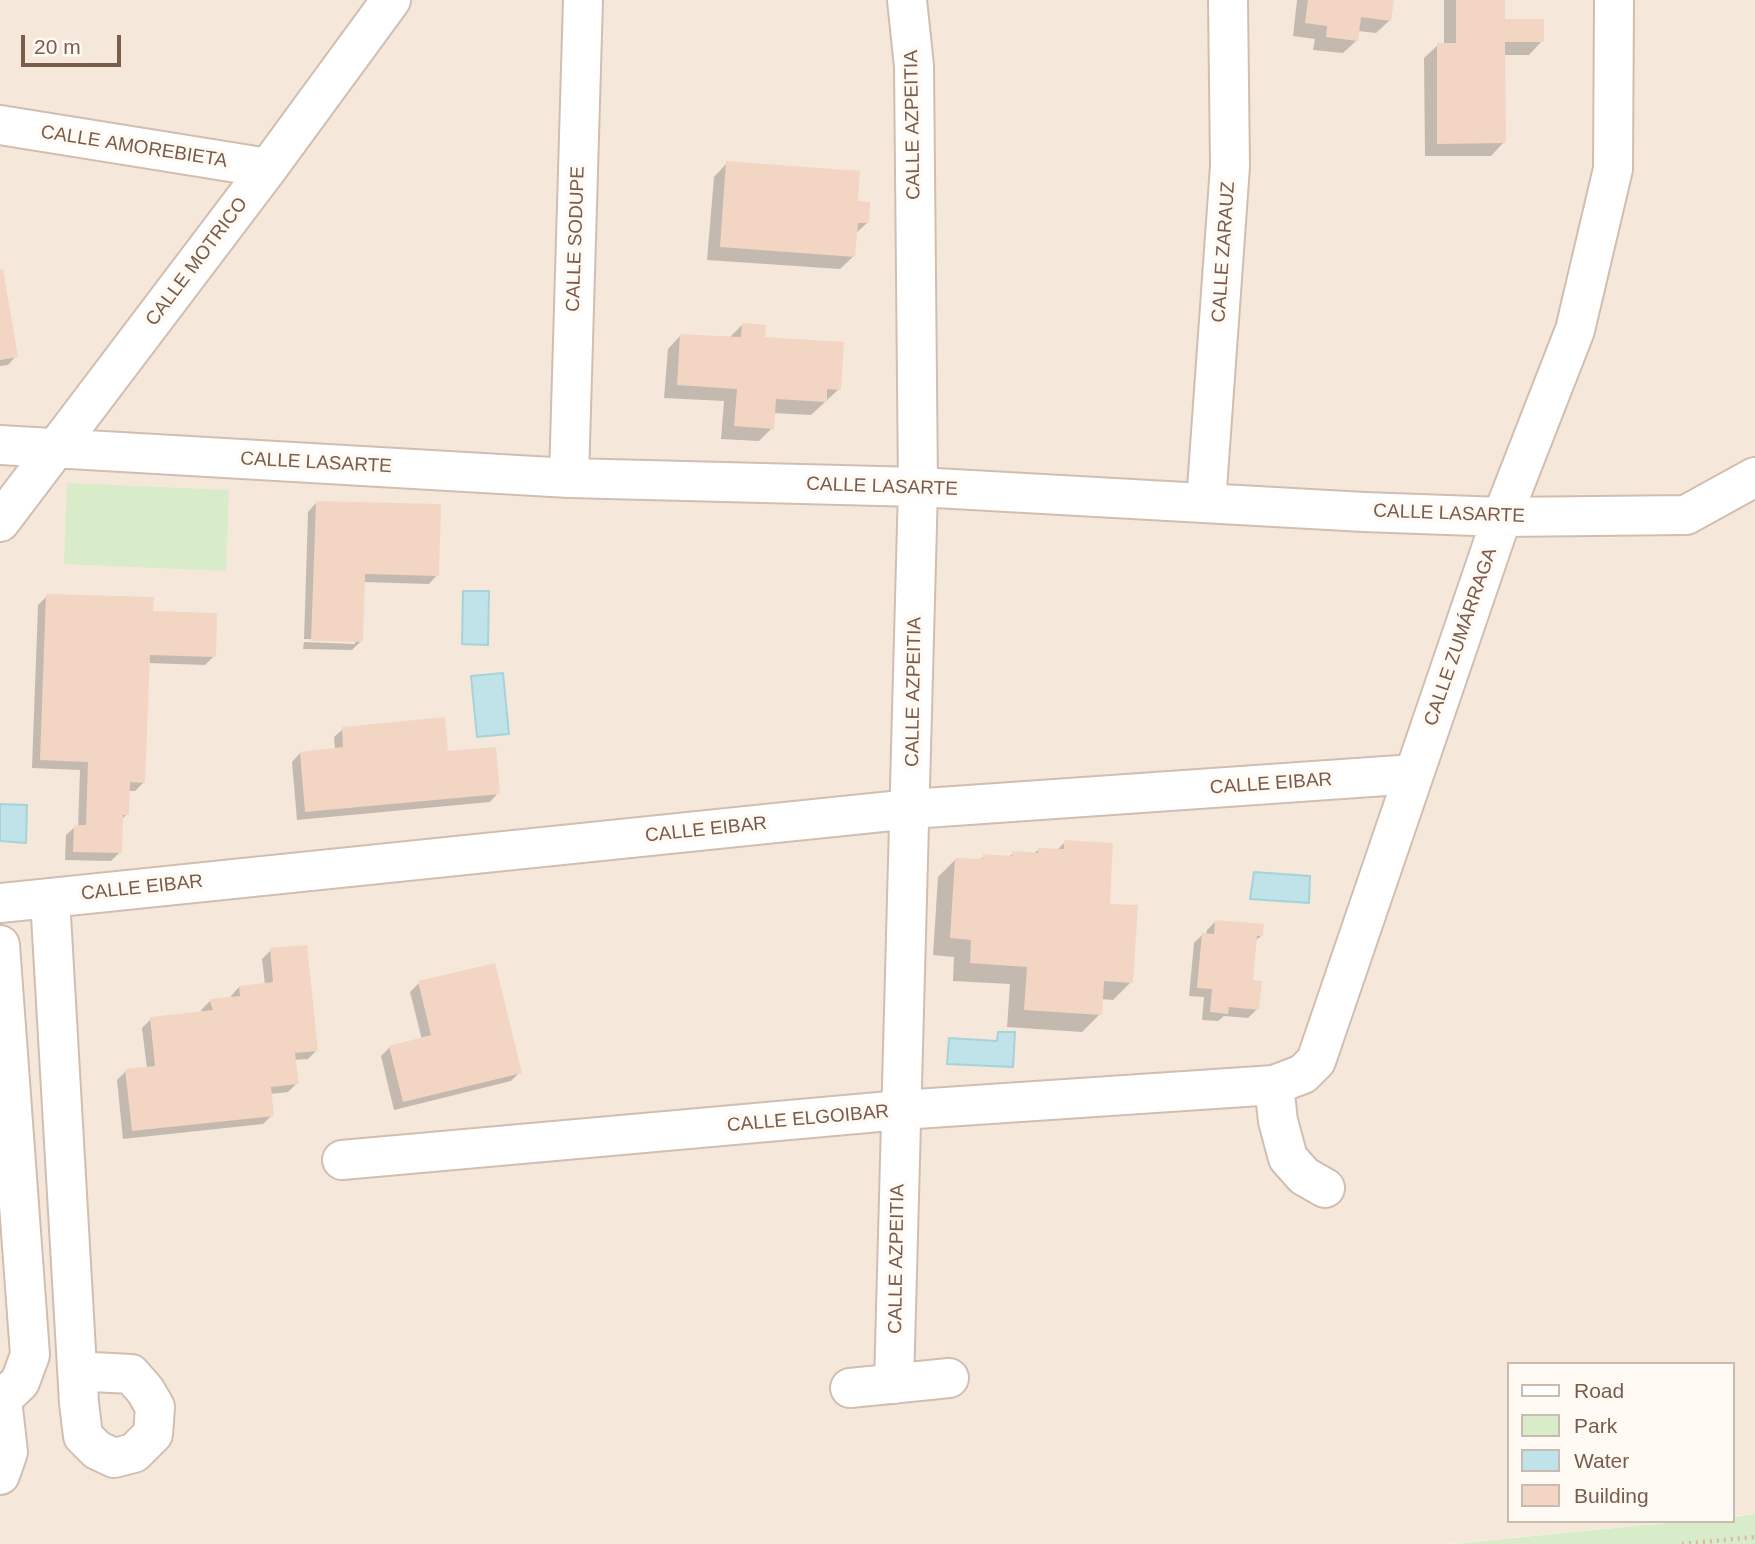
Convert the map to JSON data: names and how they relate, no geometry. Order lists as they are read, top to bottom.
{
  "streets": {
    "street": [
      "CALLE AZPEITIA",
      "CALLE AMOREBIETA",
      "CALLE SODUPE",
      "CALLE ZARAUZ",
      "CALLE MOTRICO",
      "CALLE LASARTE",
      "CALLE ZUMÁRRAGA",
      "CALLE EIBAR",
      "CALLE ELGOIBAR"
    ]
  },
  "crossings": [
    ["CALLE AZPEITIA", "CALLE LASARTE"],
    ["CALLE AZPEITIA", "CALLE EIBAR"],
    ["CALLE AZPEITIA", "CALLE ELGOIBAR"],
    ["CALLE AMOREBIETA", "CALLE MOTRICO"],
    ["CALLE SODUPE", "CALLE LASARTE"],
    ["CALLE ZARAUZ", "CALLE LASARTE"],
    ["CALLE MOTRICO", "CALLE LASARTE"],
    ["CALLE LASARTE", "CALLE ZUMÁRRAGA"],
    ["CALLE ZUMÁRRAGA", "CALLE EIBAR"],
    ["CALLE ZUMÁRRAGA", "CALLE ELGOIBAR"]
  ],
  "legend": [
    "Road",
    "Park",
    "Water",
    "Building"
  ],
  "scale_bar": "20 m"
}
